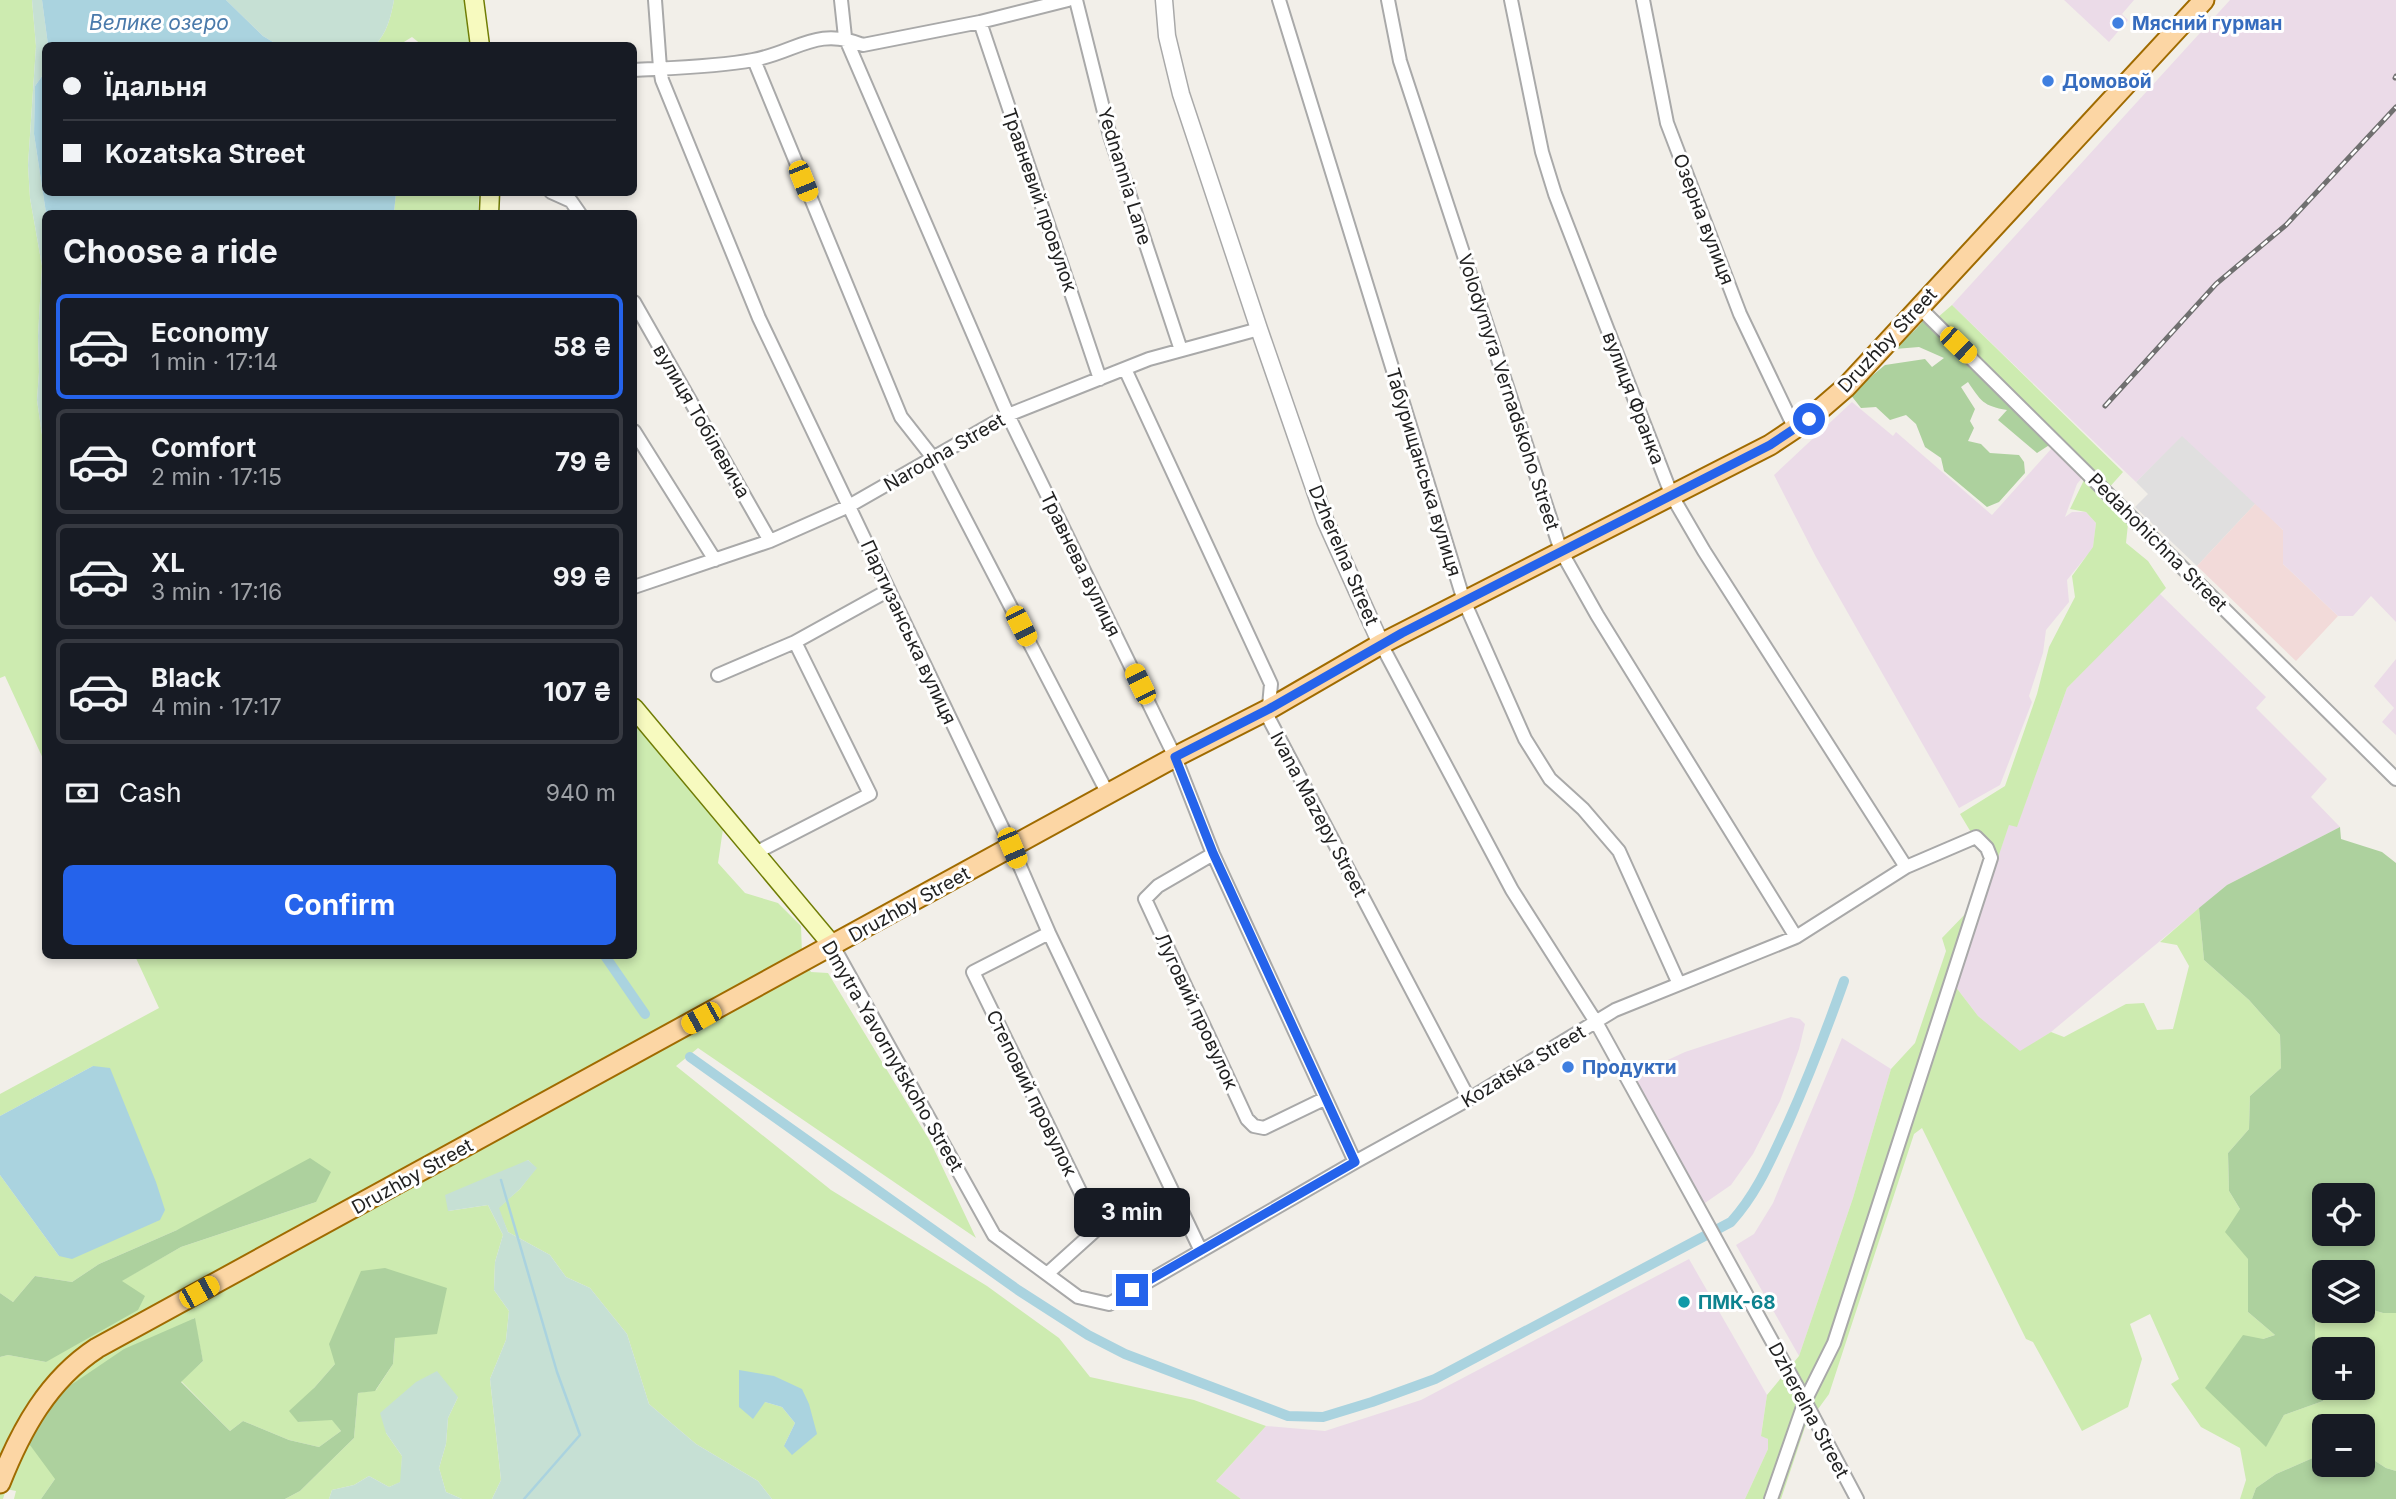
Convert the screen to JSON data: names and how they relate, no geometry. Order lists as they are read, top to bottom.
{
  "streets": {
    "main road": ["Druzhby Street", "Dmytra Yavornytskoho Street"],
    "street": [
      "Yednannia Lane",
      "Травневий провулок",
      "Озерна вулиця",
      "Volodymyra Vernadskoho Street",
      "вулиця Франка",
      "вулиця Тобілевича",
      "Narodna Street",
      "Табурищанська вулиця",
      "Pedahohichna Street",
      "Dzherelna Street",
      "Травнева вулиця",
      "Партизанська вулиця",
      "Ivana Mazepy Street",
      "Луговий провулок",
      "Kozatska Street",
      "Степовий провулок"
    ]
  },
  "crossings": [
    ["Yednannia Lane", "Narodna Street"],
    ["Травневий провулок", "Narodna Street"],
    ["Озерна вулиця", "Druzhby Street"],
    ["Druzhby Street", "Volodymyra Vernadskoho Street"],
    ["Druzhby Street", "вулиця Франка"],
    ["Druzhby Street", "Табурищанська вулиця"],
    ["Druzhby Street", "Pedahohichna Street"],
    ["Druzhby Street", "Dzherelna Street"],
    ["Druzhby Street", "Травнева вулиця"],
    ["Druzhby Street", "Партизанська вулиця"],
    ["Druzhby Street", "Ivana Mazepy Street"],
    ["Druzhby Street", "Dmytra Yavornytskoho Street"],
    ["Volodymyra Vernadskoho Street", "Kozatska Street"],
    ["вулиця Франка", "Kozatska Street"],
    ["вулиця Тобілевича", "Narodna Street"],
    ["Narodna Street", "Dzherelna Street"],
    ["Narodna Street", "Травнева вулиця"],
    ["Narodna Street", "Партизанська вулиця"],
    ["Narodna Street", "Ivana Mazepy Street"],
    ["Табурищанська вулиця", "Kozatska Street"],
    ["Dzherelna Street", "Kozatska Street"],
    ["Травнева вулиця", "Луговий провулок"],
    ["Травнева вулиця", "Kozatska Street"],
    ["Партизанська вулиця", "Kozatska Street"],
    ["Партизанська вулиця", "Степовий провулок"],
    ["Ivana Mazepy Street", "Kozatska Street"],
    ["Dmytra Yavornytskoho Street", "Kozatska Street"],
    ["Dmytra Yavornytskoho Street", "Степовий провулок"]
  ],
  "water": ["Велике озеро"],
  "places": [
    "Мясний гурман",
    "Домовой",
    "Продукти",
    "ПМК-68"
  ],
  "page": {
    "banner": ["Їдальня", "Kozatska Street"],
    "heading": "Choose a ride",
    "list": [
      {
        "name": "Economy",
        "note": "1 min · 17:14",
        "value": "58 ₴"
      },
      {
        "name": "Comfort",
        "note": "2 min · 17:15",
        "value": "79 ₴"
      },
      {
        "name": "XL",
        "note": "3 min · 17:16",
        "value": "99 ₴"
      },
      {
        "name": "Black",
        "note": "4 min · 17:17",
        "value": "107 ₴"
      }
    ],
    "pay": ["Cash", "940 m"],
    "buttons": "Confirm",
    "map_buttons": ["+", "−"],
    "bubble": "3 min"
  }
}
